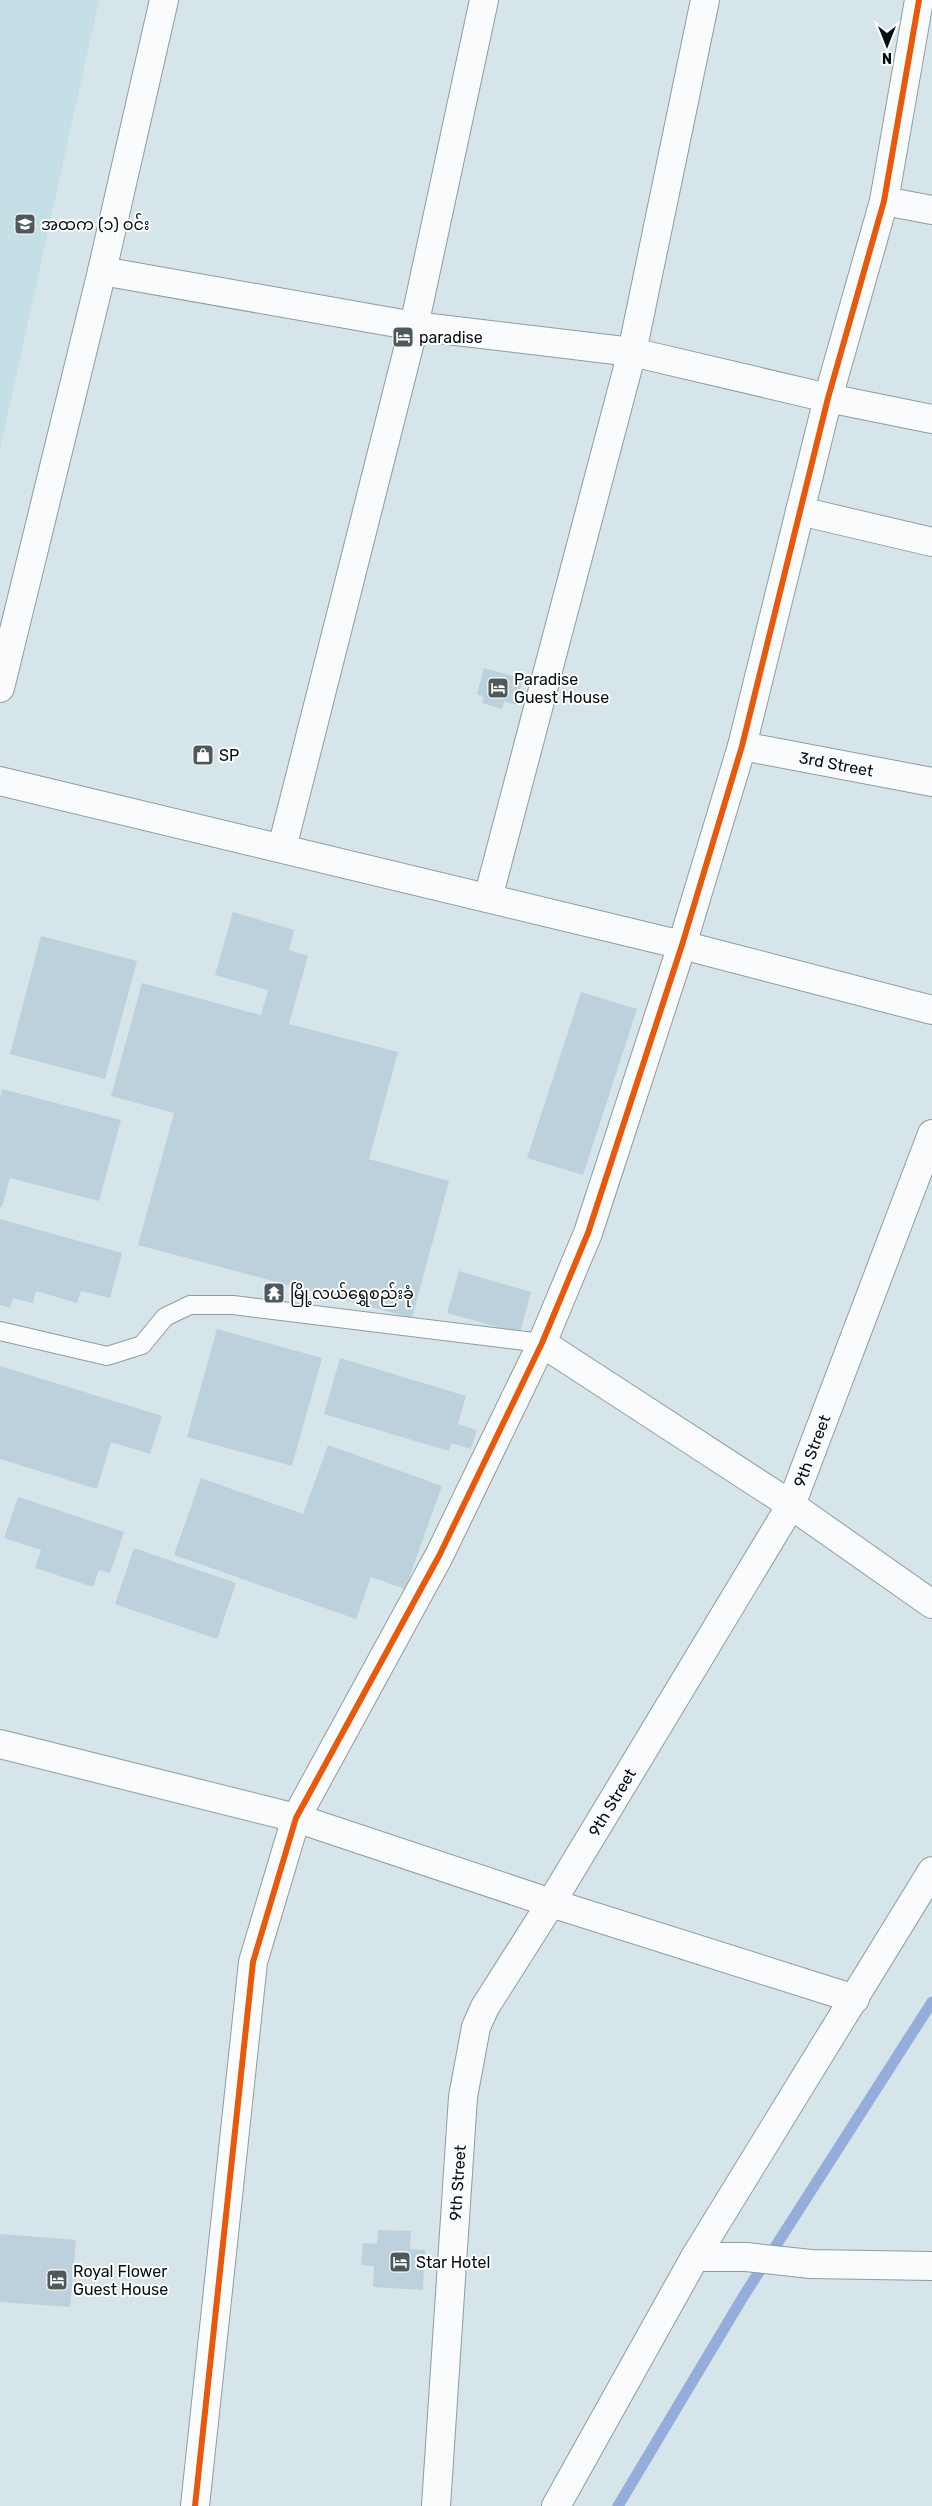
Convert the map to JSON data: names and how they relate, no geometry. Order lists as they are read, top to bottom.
{
  "streets": {
    "street": ["3rd Street", "9th Street"]
  },
  "places": {
    "school or university": ["အထက (၁) ဝင်း"],
    "hotel": [
      "paradise",
      "Paradise Guest House",
      "Star Hotel",
      "Royal Flower Guest House"
    ],
    "shop": ["SP"],
    "temple": ["မြို့လယ်ရွှေစည်းခုံ"]
  },
  "north": "bottom"
}
